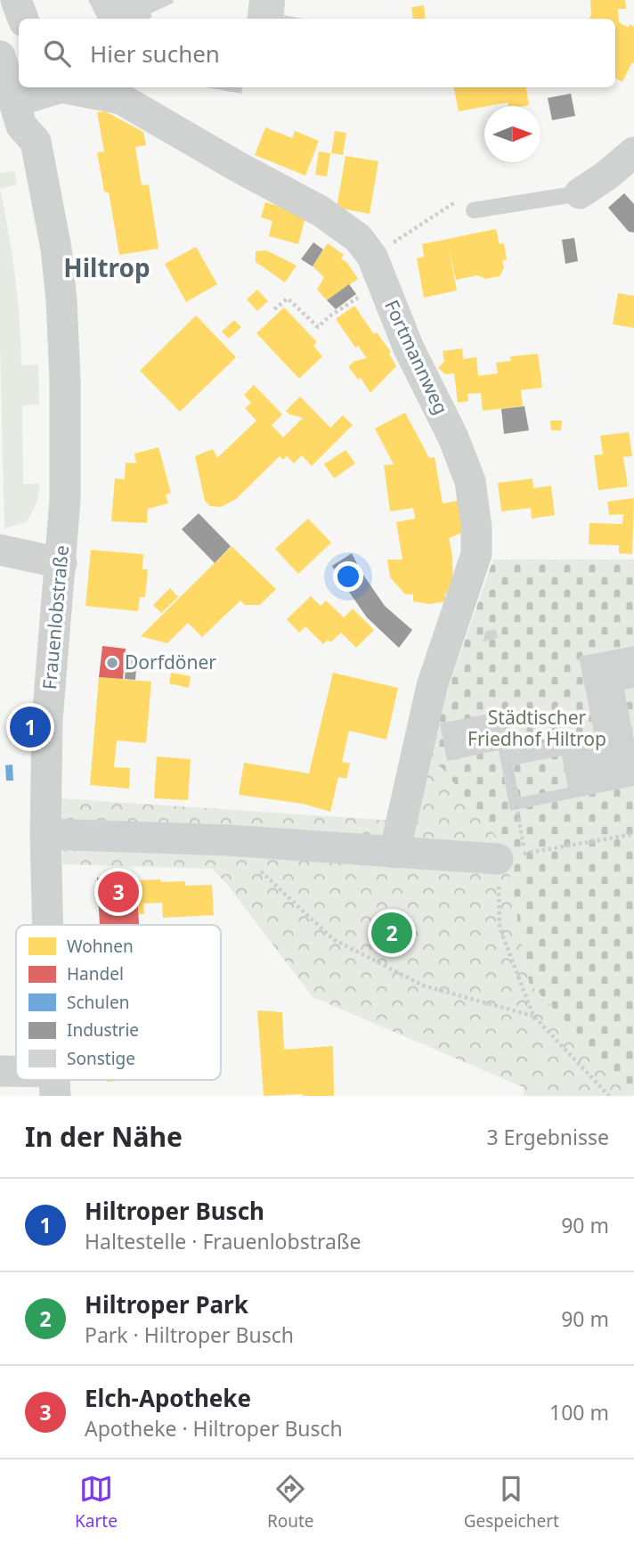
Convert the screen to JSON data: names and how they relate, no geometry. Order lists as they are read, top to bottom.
{
  "streets": {
    "street": ["Fortmannweg", "Frauenlobstraße"]
  },
  "crossings": [
    ["Fortmannweg", "Frauenlobstraße"]
  ],
  "districts": ["Hiltrop"],
  "parks": ["Städtischer Friedhof Hiltrop"],
  "places": ["Dorfdöner"],
  "legend": [
    "Wohnen",
    "Handel",
    "Schulen",
    "Industrie",
    "Sonstige"
  ],
  "north": "right",
  "page": {
    "search": "Hier suchen",
    "pins": ["1", "3", "2"],
    "heading": ["In der Nähe", "3 Ergebnisse"],
    "list": [
      {
        "mark": "1",
        "name": "Hiltroper Busch",
        "note": "Haltestelle · Frauenlobstraße",
        "value": "90 m"
      },
      {
        "mark": "2",
        "name": "Hiltroper Park",
        "note": "Park · Hiltroper Busch",
        "value": "90 m"
      },
      {
        "mark": "3",
        "name": "Elch-Apotheke",
        "note": "Apotheke · Hiltroper Busch",
        "value": "100 m"
      }
    ],
    "nav": ["Karte", "Route", "Gespeichert"]
  }
}
